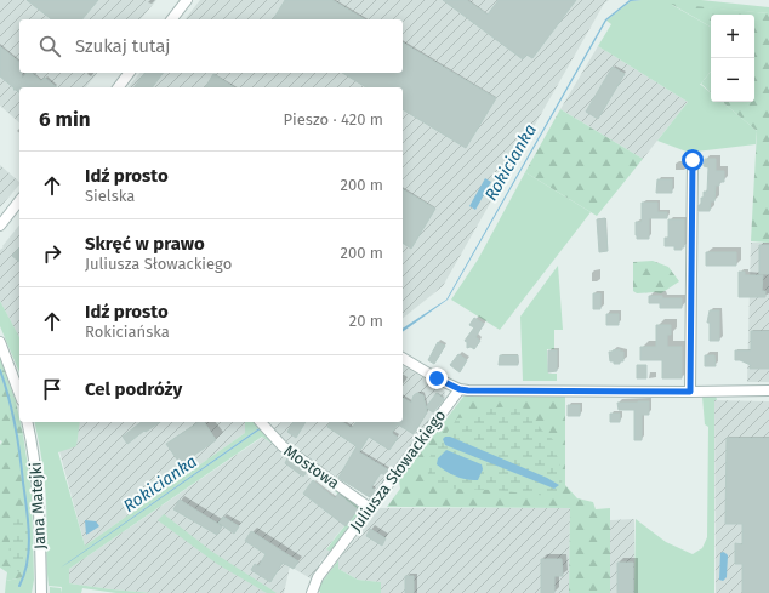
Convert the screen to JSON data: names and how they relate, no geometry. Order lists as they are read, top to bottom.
{
  "streets": {
    "street": ["Mostowa", "Juliusza Słowackiego", "Jana Matejki"]
  },
  "crossings": [
    ["Mostowa", "Juliusza Słowackiego"]
  ],
  "water": ["Rokicianka"],
  "page": {
    "map_buttons": ["+", "−"],
    "search": "Szukaj tutaj",
    "heading": ["6 min", "Pieszo · 420 m"],
    "list": [
      ["Idź prosto", "Sielska", "200 m"],
      ["Skręć w prawo", "Juliusza Słowackiego", "200 m"],
      ["Idź prosto", "Rokiciańska", "20 m"],
      "Cel podróży"
    ]
  }
}
